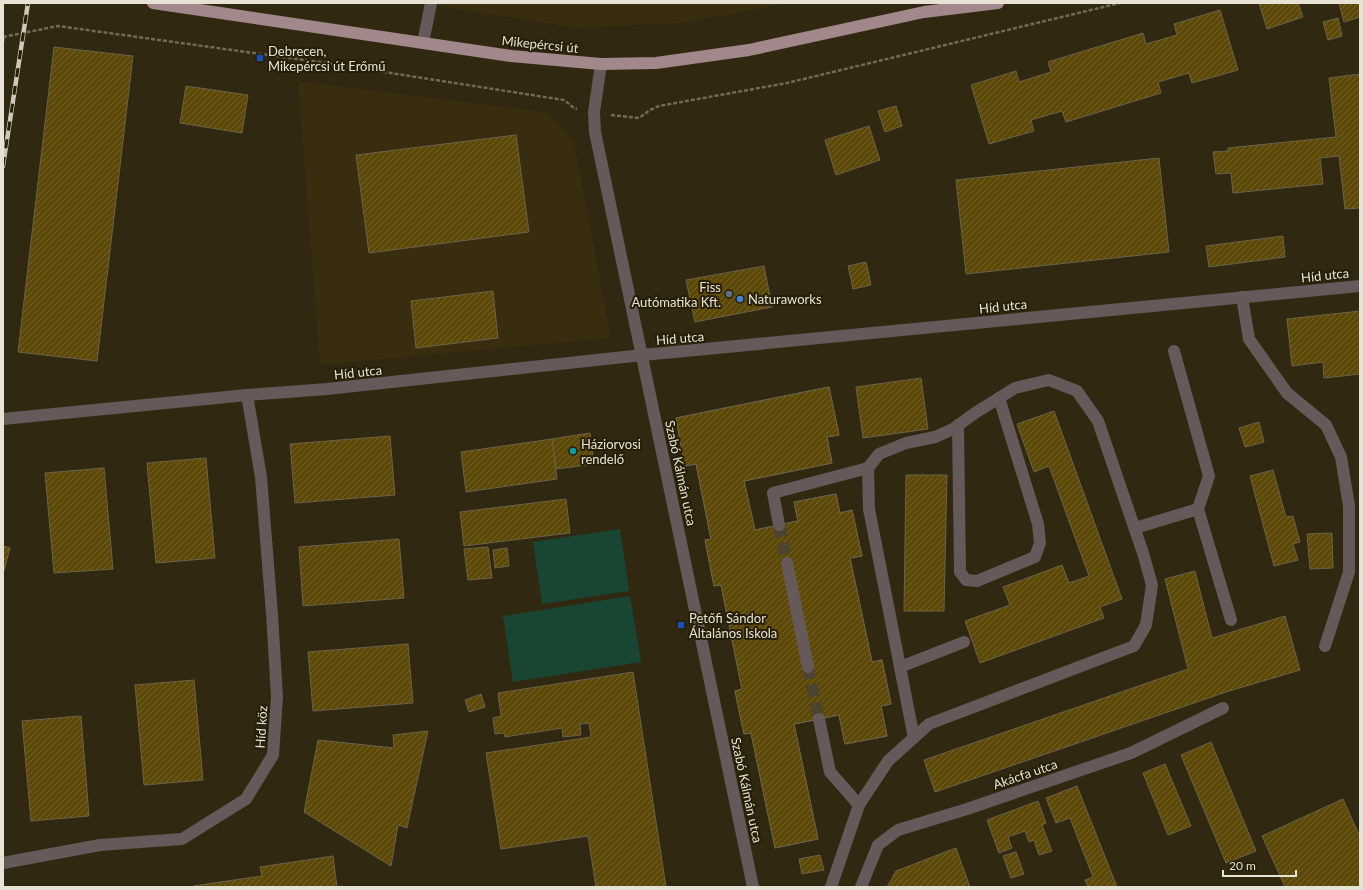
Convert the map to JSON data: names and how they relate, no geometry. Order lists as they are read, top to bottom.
{
  "streets": {
    "main road": ["Mikepércsi út"],
    "street": [
      "Híd utca",
      "Szabó Kálmán utca",
      "Híd köz",
      "Akácfa utca"
    ]
  },
  "crossings": [
    ["Mikepércsi út", "Szabó Kálmán utca"],
    ["Híd utca", "Szabó Kálmán utca"],
    ["Híd utca", "Híd köz"]
  ],
  "places": {
    "transit": ["Debrecen, Mikepércsi út Erőmű", "Petőfi Sándor Általános Iskola"],
    "other": ["Fiss Autómatika Kft.", "Naturaworks", "Háziorvosi rendelő"]
  },
  "scale_bar": "20 m"
}
